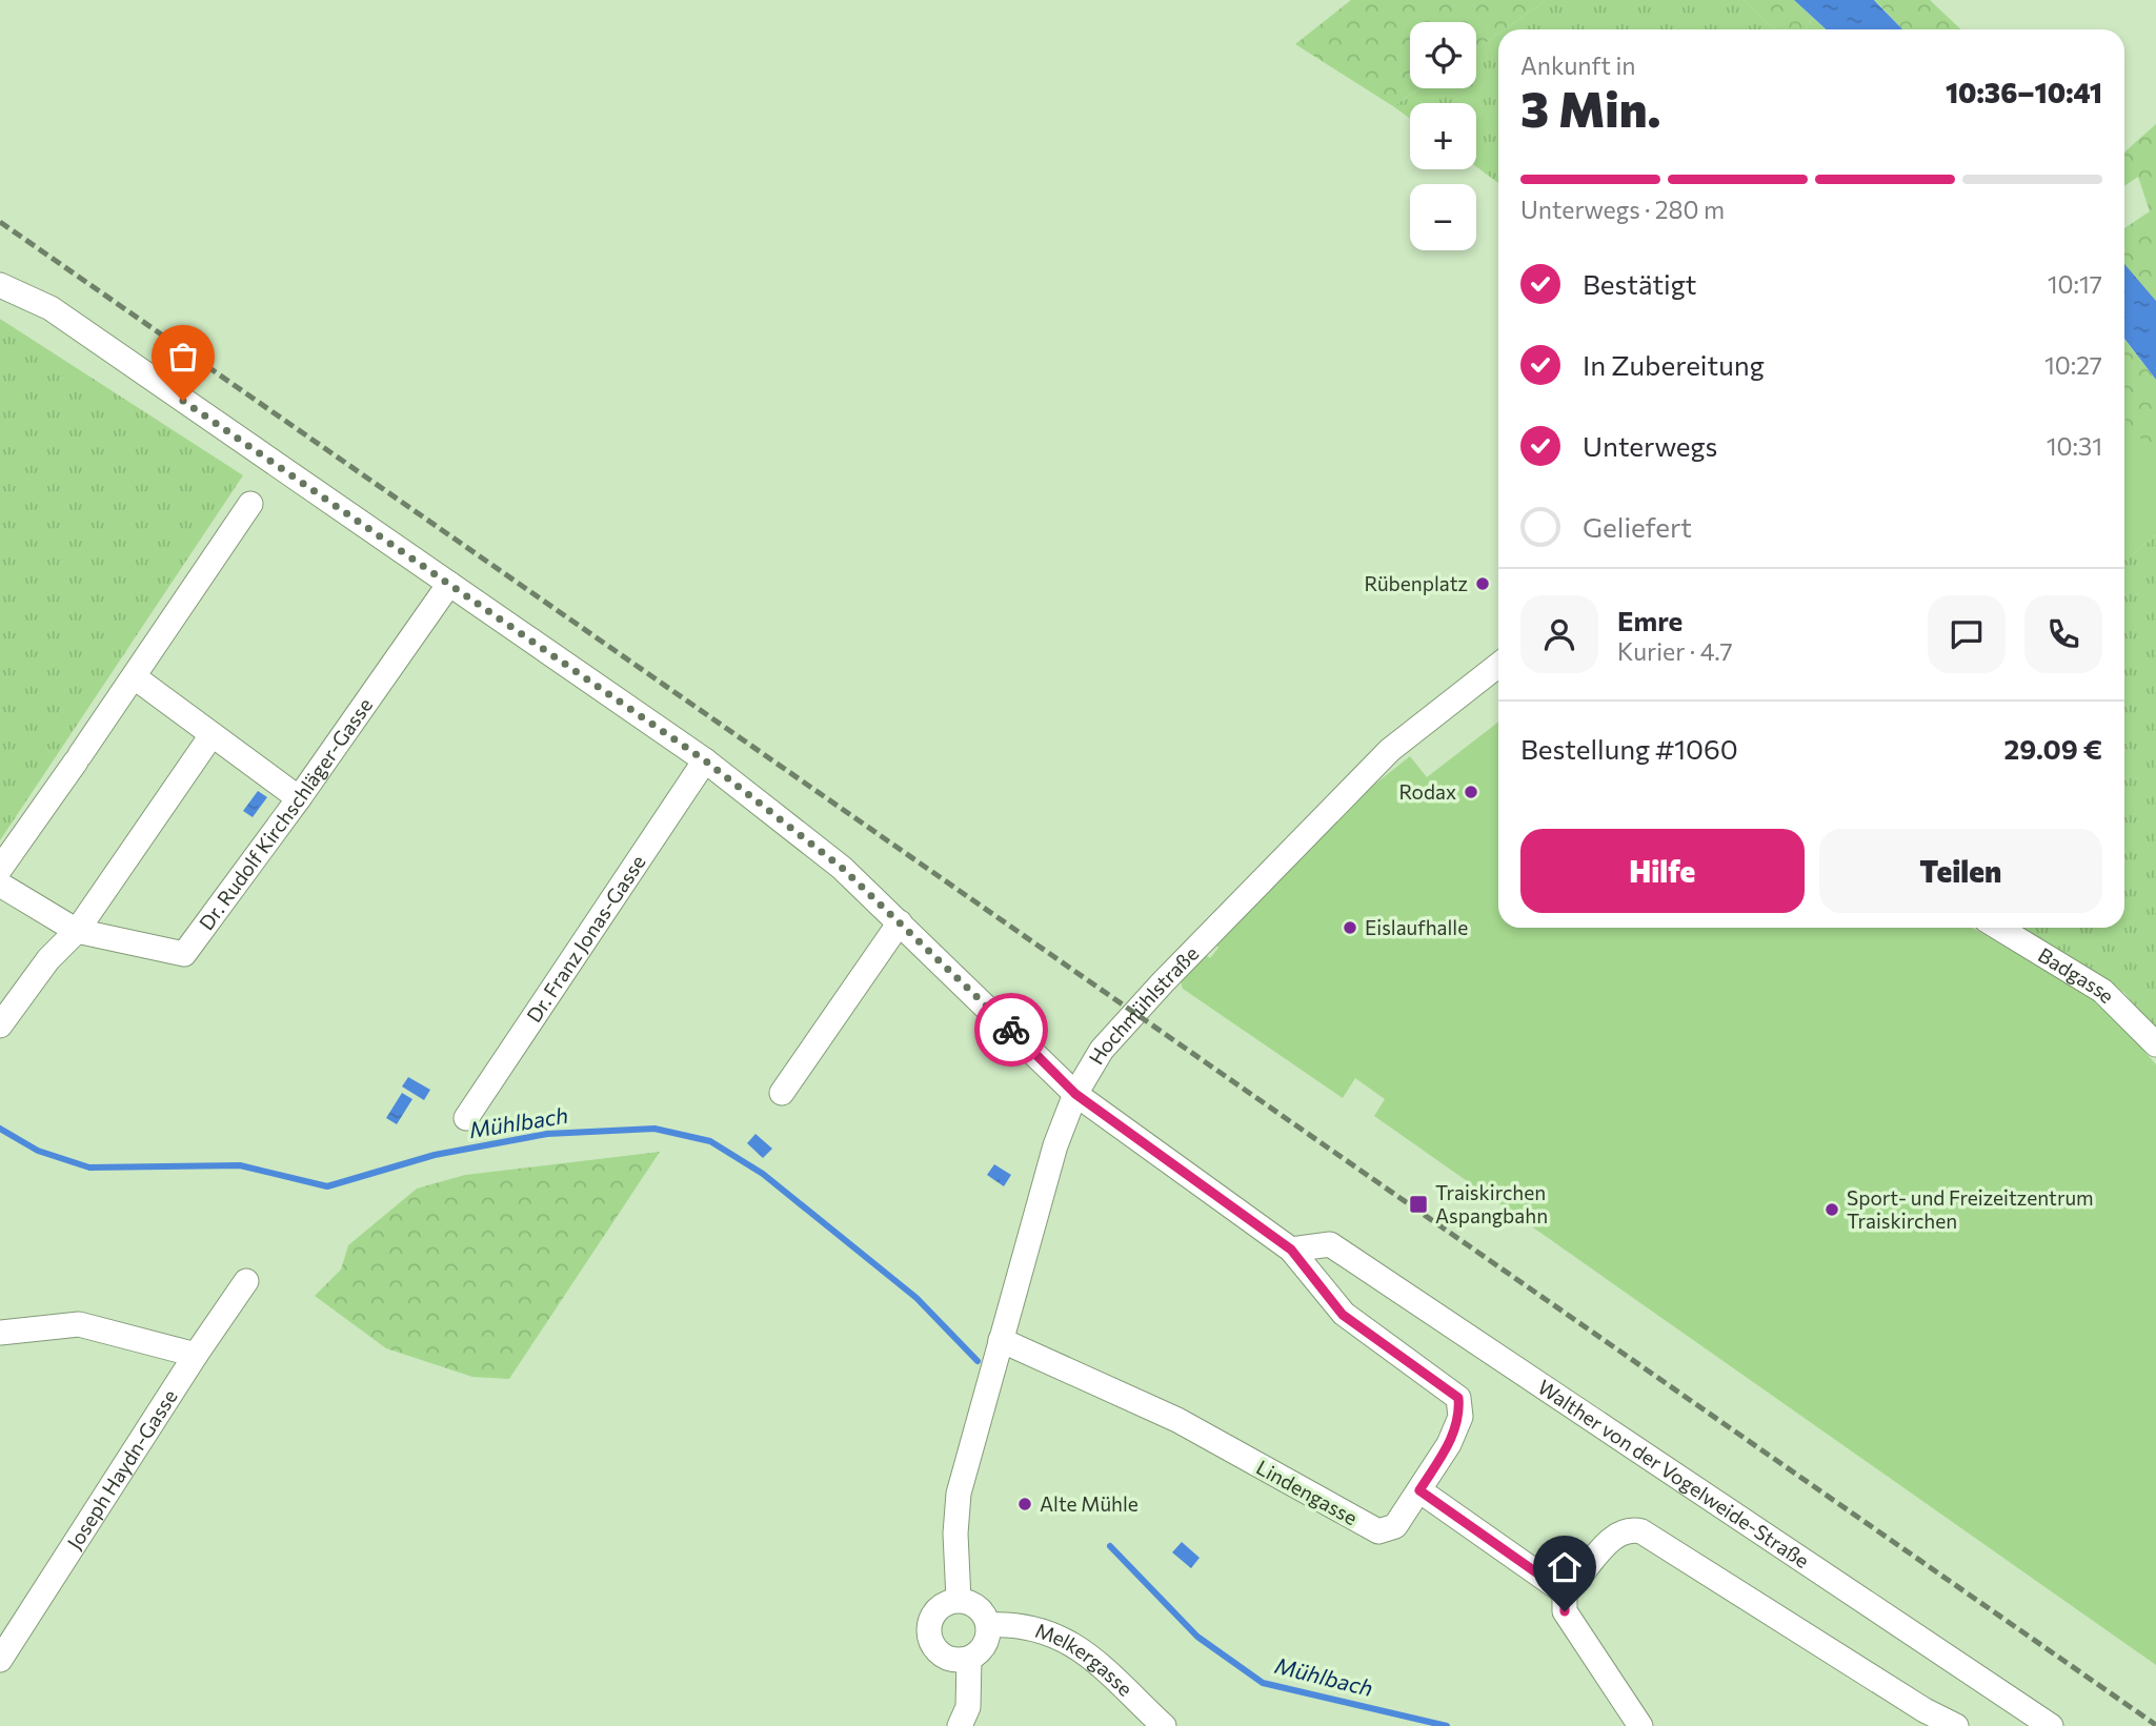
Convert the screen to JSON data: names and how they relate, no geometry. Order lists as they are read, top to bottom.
{
  "streets": {
    "street": [
      "Dr. Rudolf Kirchschläger-Gasse",
      "Dr. Franz Jonas-Gasse",
      "Badgasse",
      "Hochmühlstraße",
      "Joseph Haydn-Gasse",
      "Walther von der Vogelweide-Straße",
      "Lindengasse",
      "Melkergasse"
    ]
  },
  "crossings": [
    ["Hochmühlstraße", "Lindengasse"],
    ["Hochmühlstraße", "Melkergasse"]
  ],
  "water": ["Mühlbach"],
  "places": {
    "other": [
      "Rübenplatz",
      "Rodax",
      "Eislaufhalle",
      "Sport- und Freizeitzentrum Traiskirchen",
      "Alte Mühle"
    ],
    "transit": ["Traiskirchen Aspangbahn"]
  },
  "page": {
    "map_buttons": ["+", "−"],
    "heading": ["3 Min.", "Ankunft in", "10:36–10:41"],
    "panel": [
      "Emre",
      "Kurier · 4.7",
      "Bestellung #1060",
      "29.09 €"
    ],
    "bar": "Unterwegs · 280 m",
    "list": [
      ["Bestätigt", "10:17"],
      ["In Zubereitung", "10:27"],
      ["Unterwegs", "10:31"],
      "Geliefert"
    ],
    "buttons": ["Hilfe", "Teilen"]
  }
}
